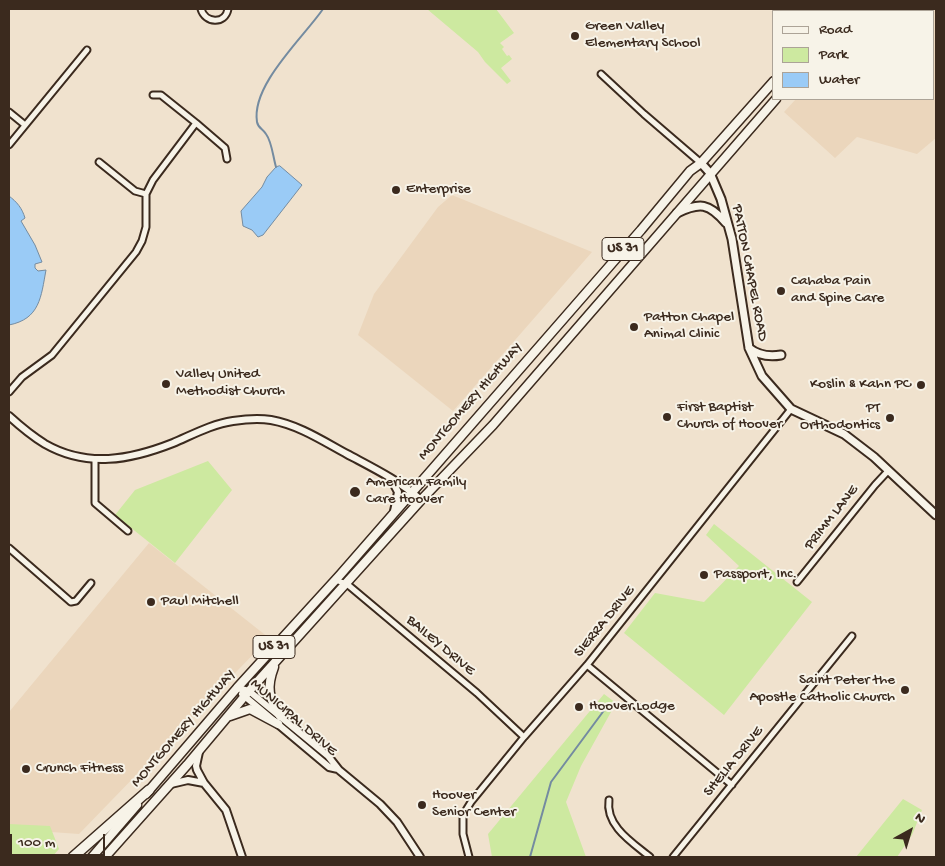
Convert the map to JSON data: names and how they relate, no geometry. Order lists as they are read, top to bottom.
{
  "streets": {
    "main road": ["US 31", "PATTON CHAPEL ROAD", "MONTGOMERY HIGHWAY"],
    "street": [
      "PRIMM LANE",
      "SIERRA DRIVE",
      "BAILEY DRIVE",
      "MUNICIPAL DRIVE",
      "SHELIA DRIVE"
    ]
  },
  "crossings": [
    ["PATTON CHAPEL ROAD", "MONTGOMERY HIGHWAY"],
    ["PATTON CHAPEL ROAD", "PRIMM LANE"],
    ["PATTON CHAPEL ROAD", "SIERRA DRIVE"],
    ["MONTGOMERY HIGHWAY", "BAILEY DRIVE"],
    ["MONTGOMERY HIGHWAY", "MUNICIPAL DRIVE"],
    ["SIERRA DRIVE", "BAILEY DRIVE"]
  ],
  "places": [
    "Green Valley Elementary School",
    "Enterprise",
    "Cahaba Pain and Spine Care",
    "Patton Chapel Animal Clinic",
    "Valley United Methodist Church",
    "Koslin & Kahn PC",
    "First Baptist Church of Hoover",
    "PT Orthodontics",
    "American Family Care Hoover",
    "Passport, Inc.",
    "Paul Mitchell",
    "Saint Peter the Apostle Catholic Church",
    "Hoover Lodge",
    "Crunch Fitness",
    "Hoover Senior Center"
  ],
  "legend": ["Road", "Park", "Water"],
  "scale_bar": "100 m",
  "north": "top right"
}
